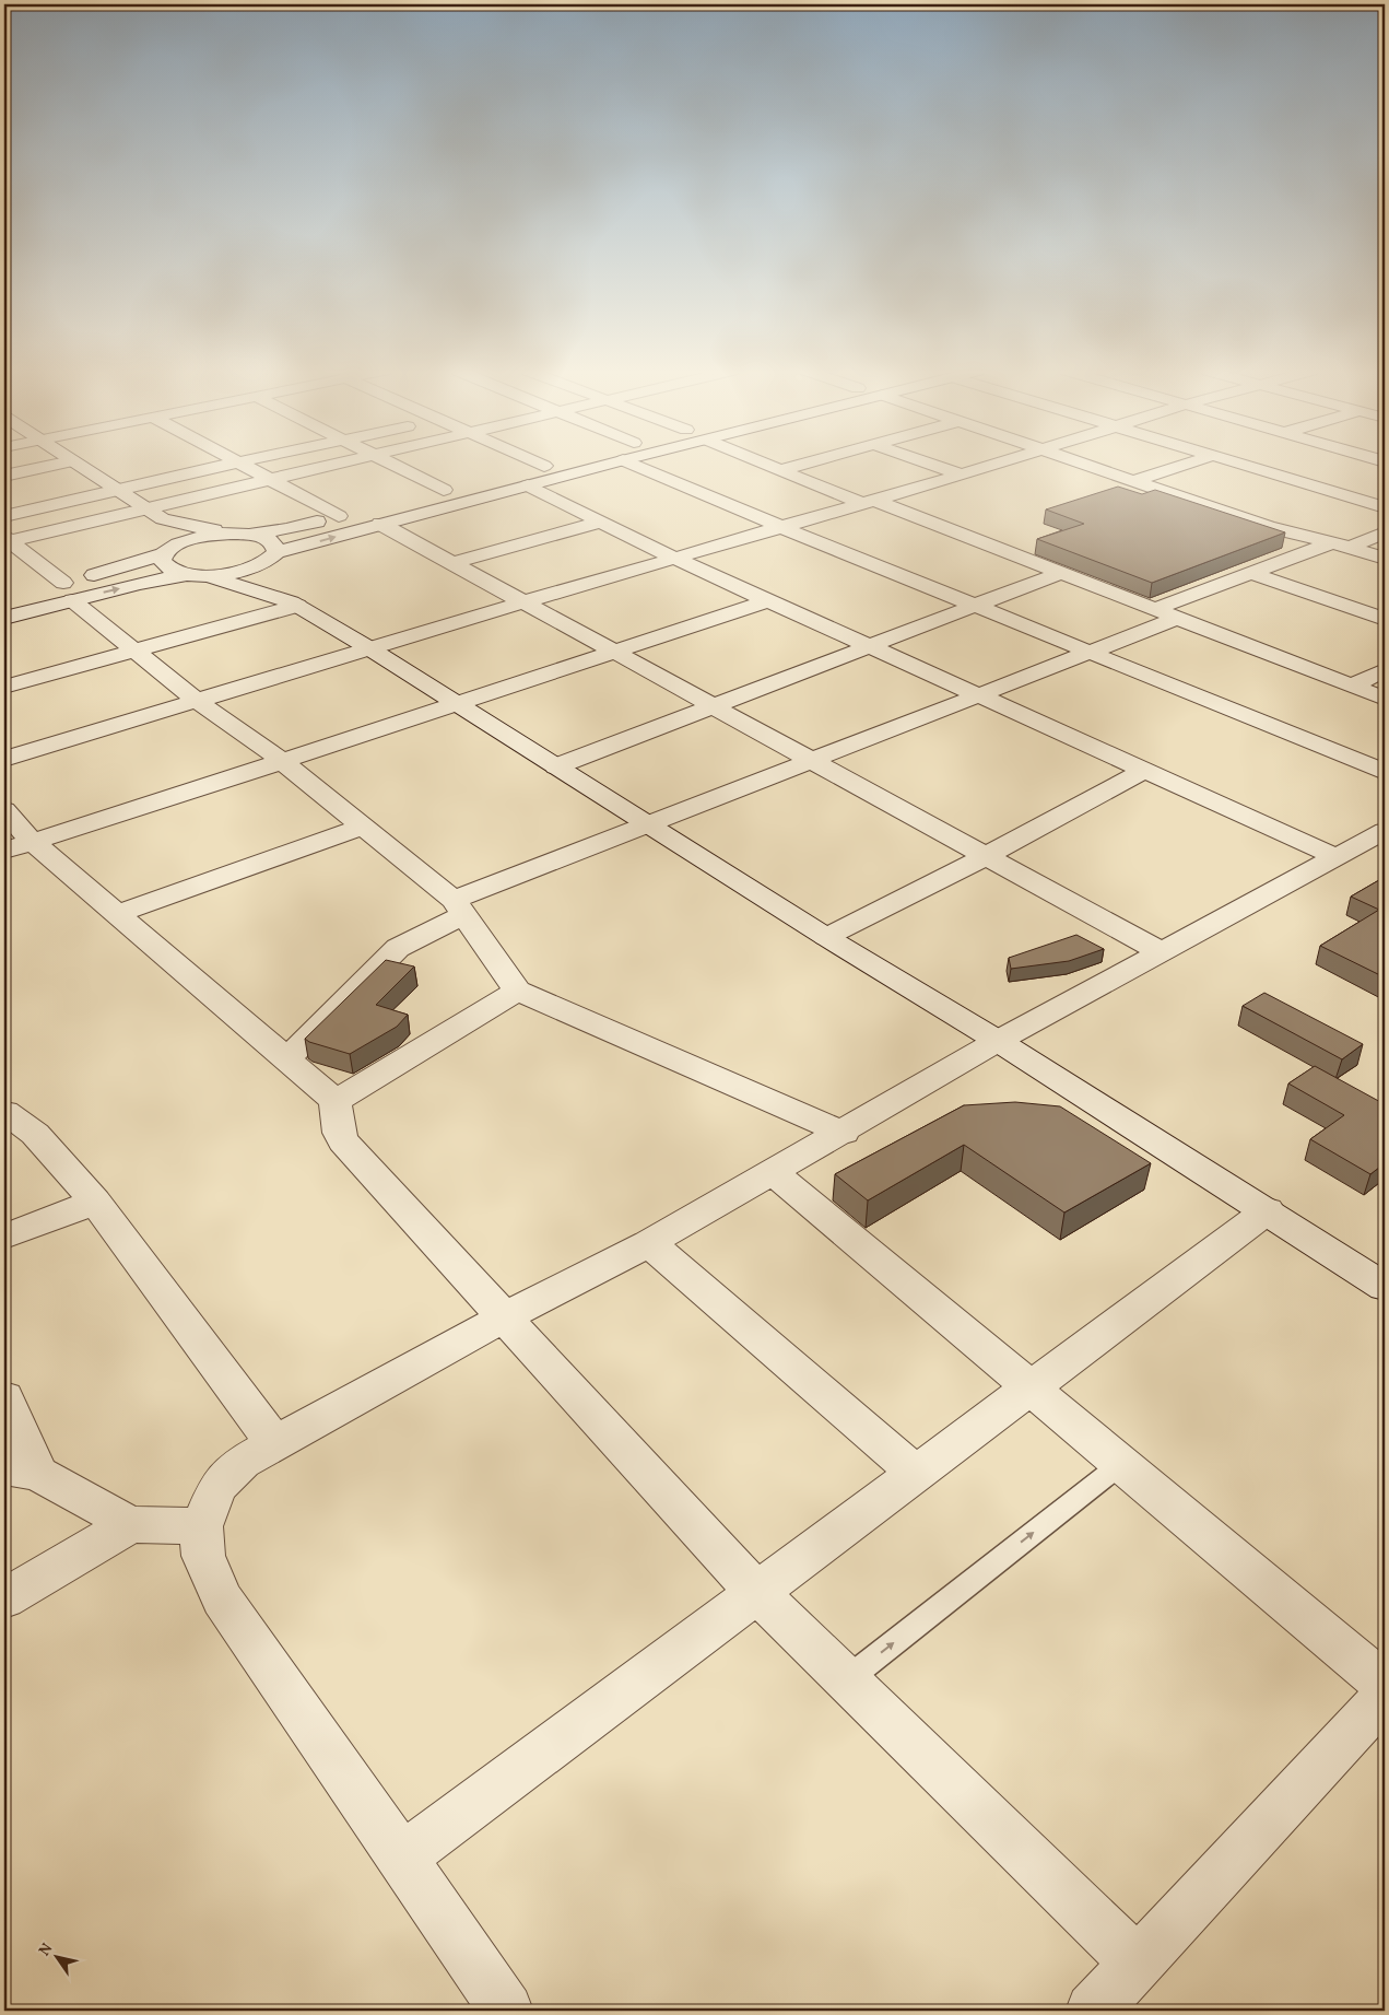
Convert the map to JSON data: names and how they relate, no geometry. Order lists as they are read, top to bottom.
{
  "north": "top left"
}
